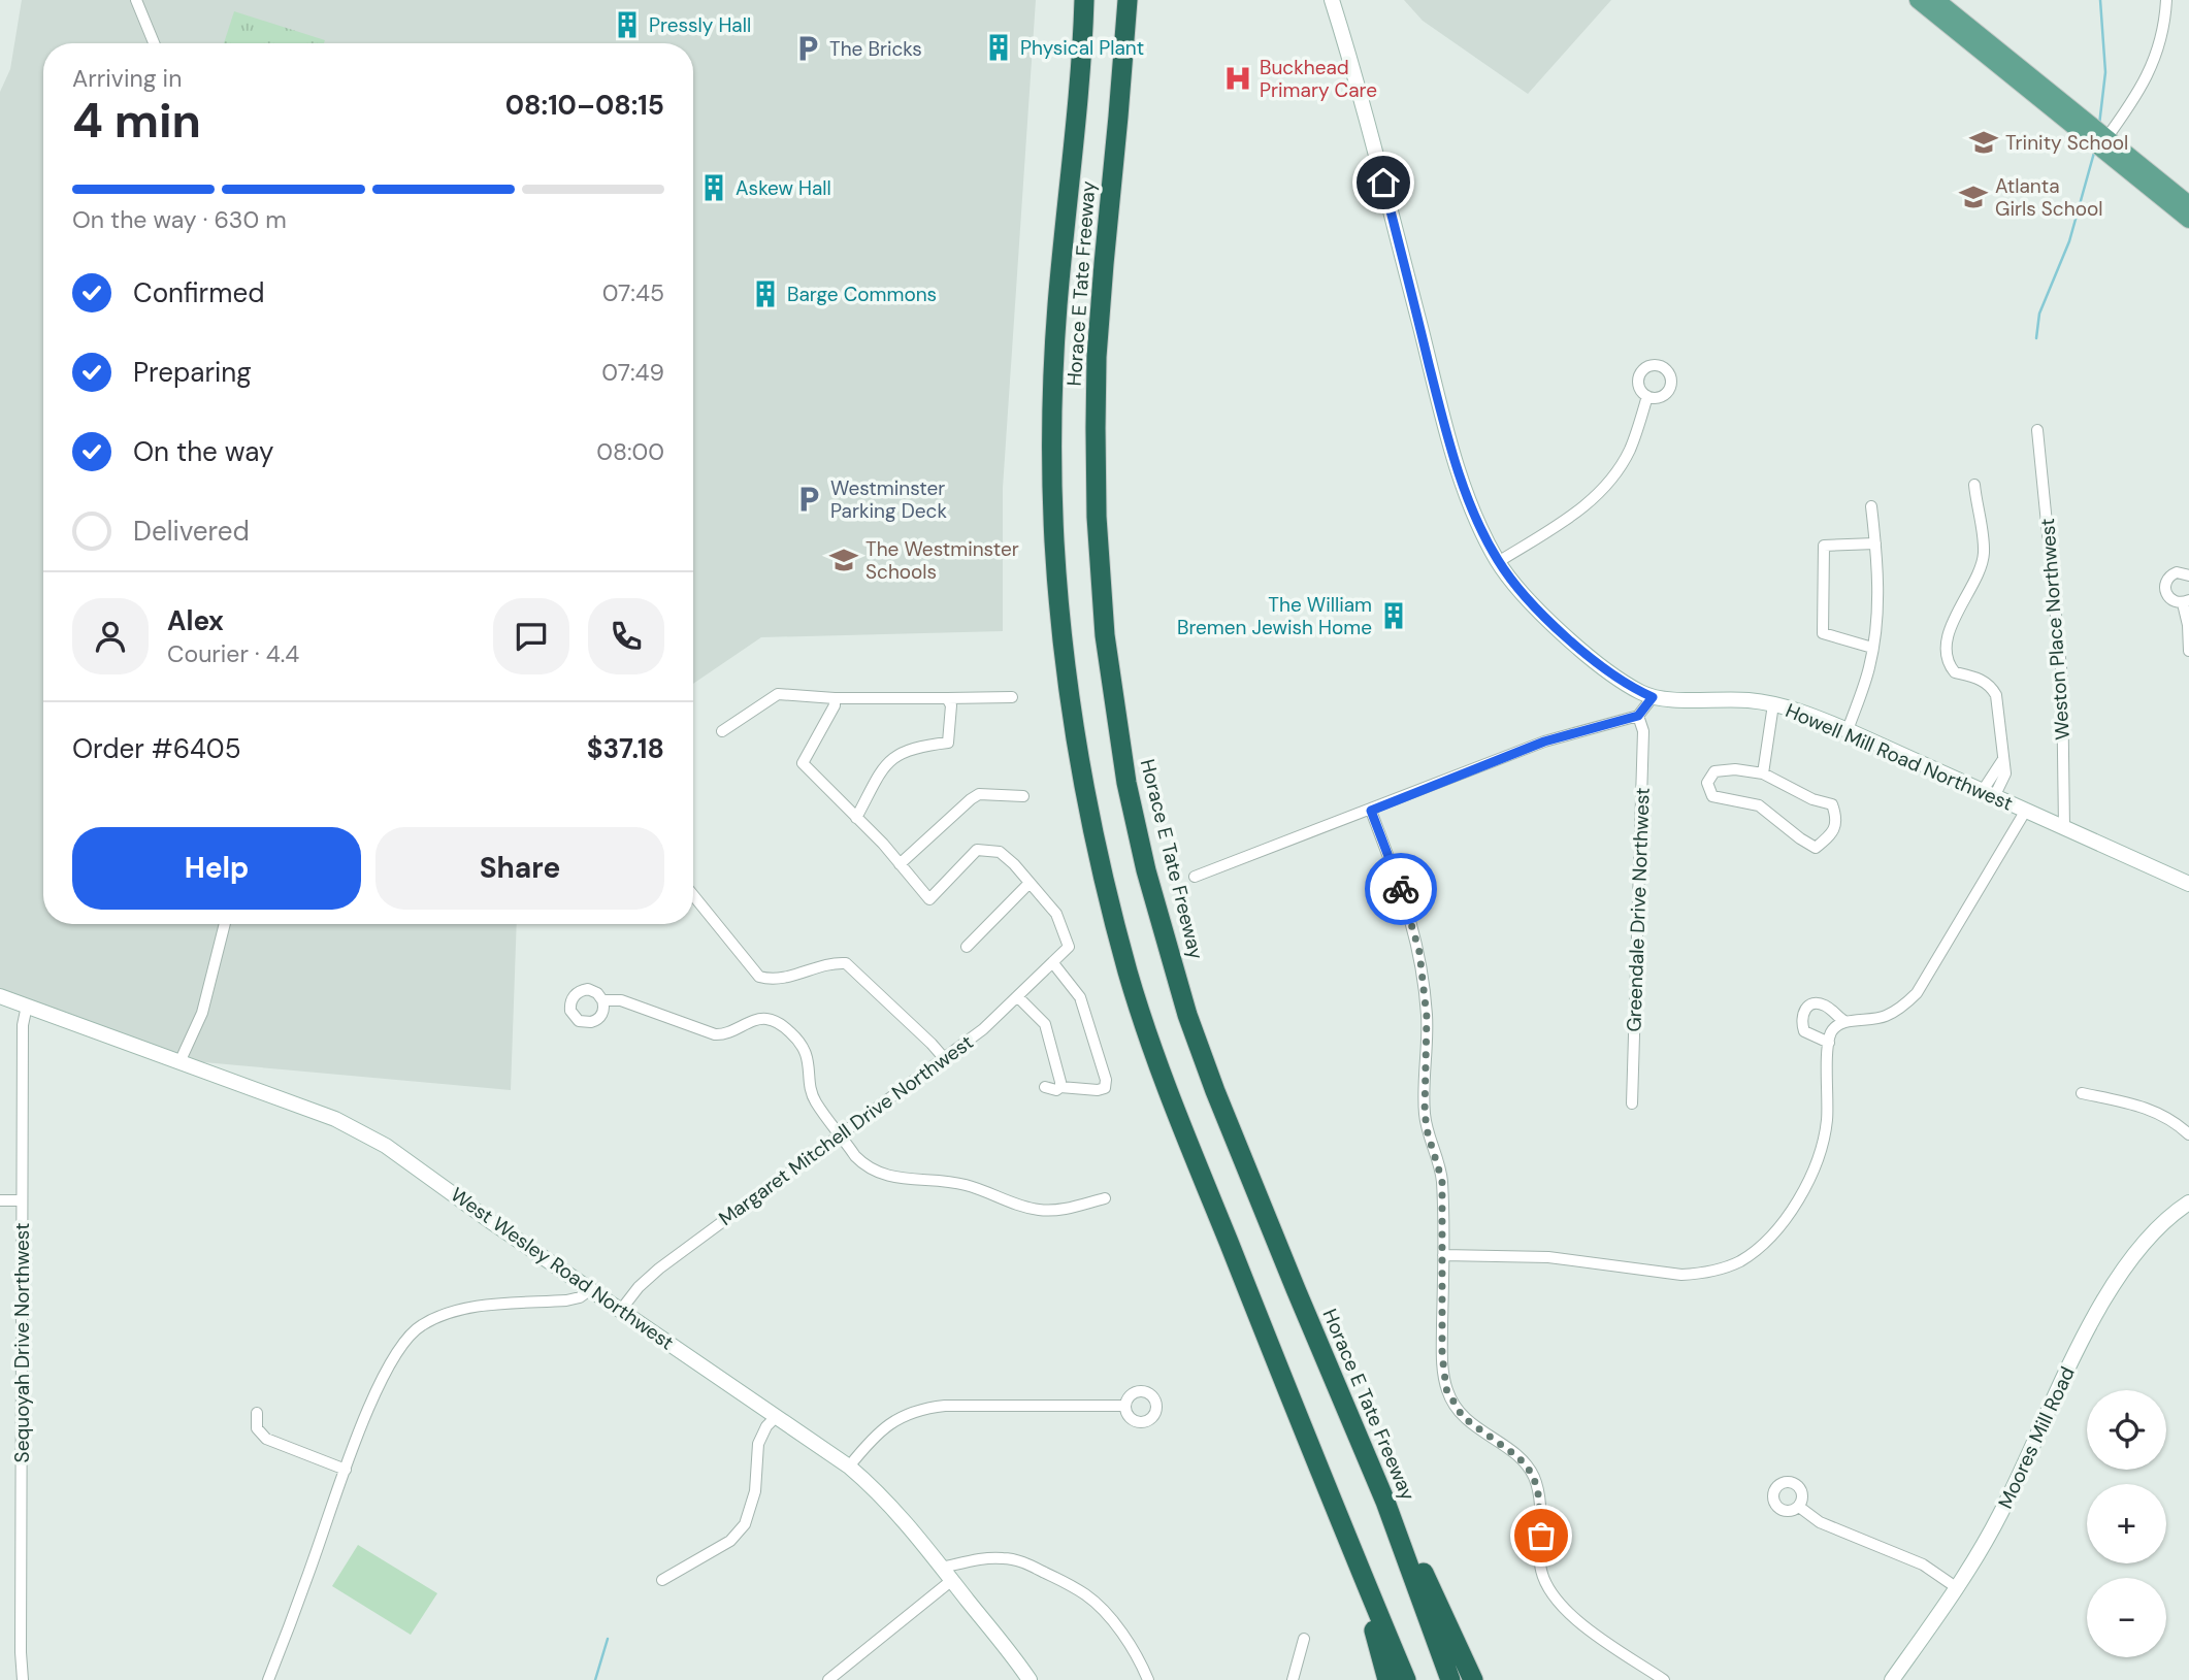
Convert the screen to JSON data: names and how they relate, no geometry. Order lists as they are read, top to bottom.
{
  "streets": {
    "highway": ["Horace E Tate Freeway"],
    "street": [
      "Weston Place Northwest",
      "Howell Mill Road Northwest",
      "Greendale Drive Northwest",
      "Margaret Mitchell Drive Northwest",
      "West Wesley Road Northwest",
      "Sequoyah Drive Northwest",
      "Moores Mill Road"
    ]
  },
  "crossings": [
    ["Weston Place Northwest", "Howell Mill Road Northwest"],
    ["Margaret Mitchell Drive Northwest", "West Wesley Road Northwest"],
    ["West Wesley Road Northwest", "Sequoyah Drive Northwest"]
  ],
  "places": {
    "building": [
      "Pressly Hall",
      "Physical Plant",
      "Askew Hall",
      "Barge Commons",
      "The William Bremen Jewish Home"
    ],
    "parking": ["The Bricks", "Westminster Parking Deck"],
    "hospital": ["Buckhead Primary Care"],
    "school or university": ["Trinity School", "Atlanta Girls School", "The Westminster Schools"]
  },
  "page": {
    "heading": ["4 min", "Arriving in", "08:10–08:15"],
    "panel": [
      "Alex",
      "Courier · 4.4",
      "Order #6405",
      "$37.18"
    ],
    "bar": "On the way · 630 m",
    "list": [
      ["Confirmed", "07:45"],
      ["Preparing", "07:49"],
      ["On the way", "08:00"],
      "Delivered"
    ],
    "buttons": ["Help", "Share"],
    "map_buttons": ["+", "−"]
  }
}
